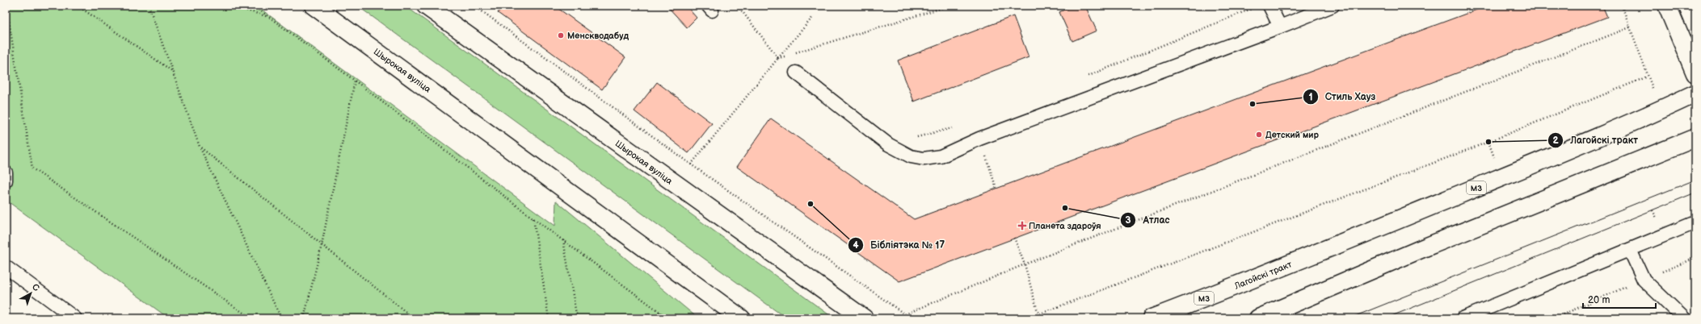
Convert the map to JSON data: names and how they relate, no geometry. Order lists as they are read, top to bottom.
{
  "streets": {
    "main road": ["Шырокая вуліца", "М3", "Лагойскі тракт"]
  },
  "places": {
    "other": [
      "Менскводабуд",
      "Стиль Хауз",
      "Детский мир",
      "Лагойскі тракт",
      "Бібліятэка № 17",
      "Атлас"
    ],
    "health": ["Планета здароўя"]
  },
  "scale_bar": "20 m",
  "north": "top right"
}
